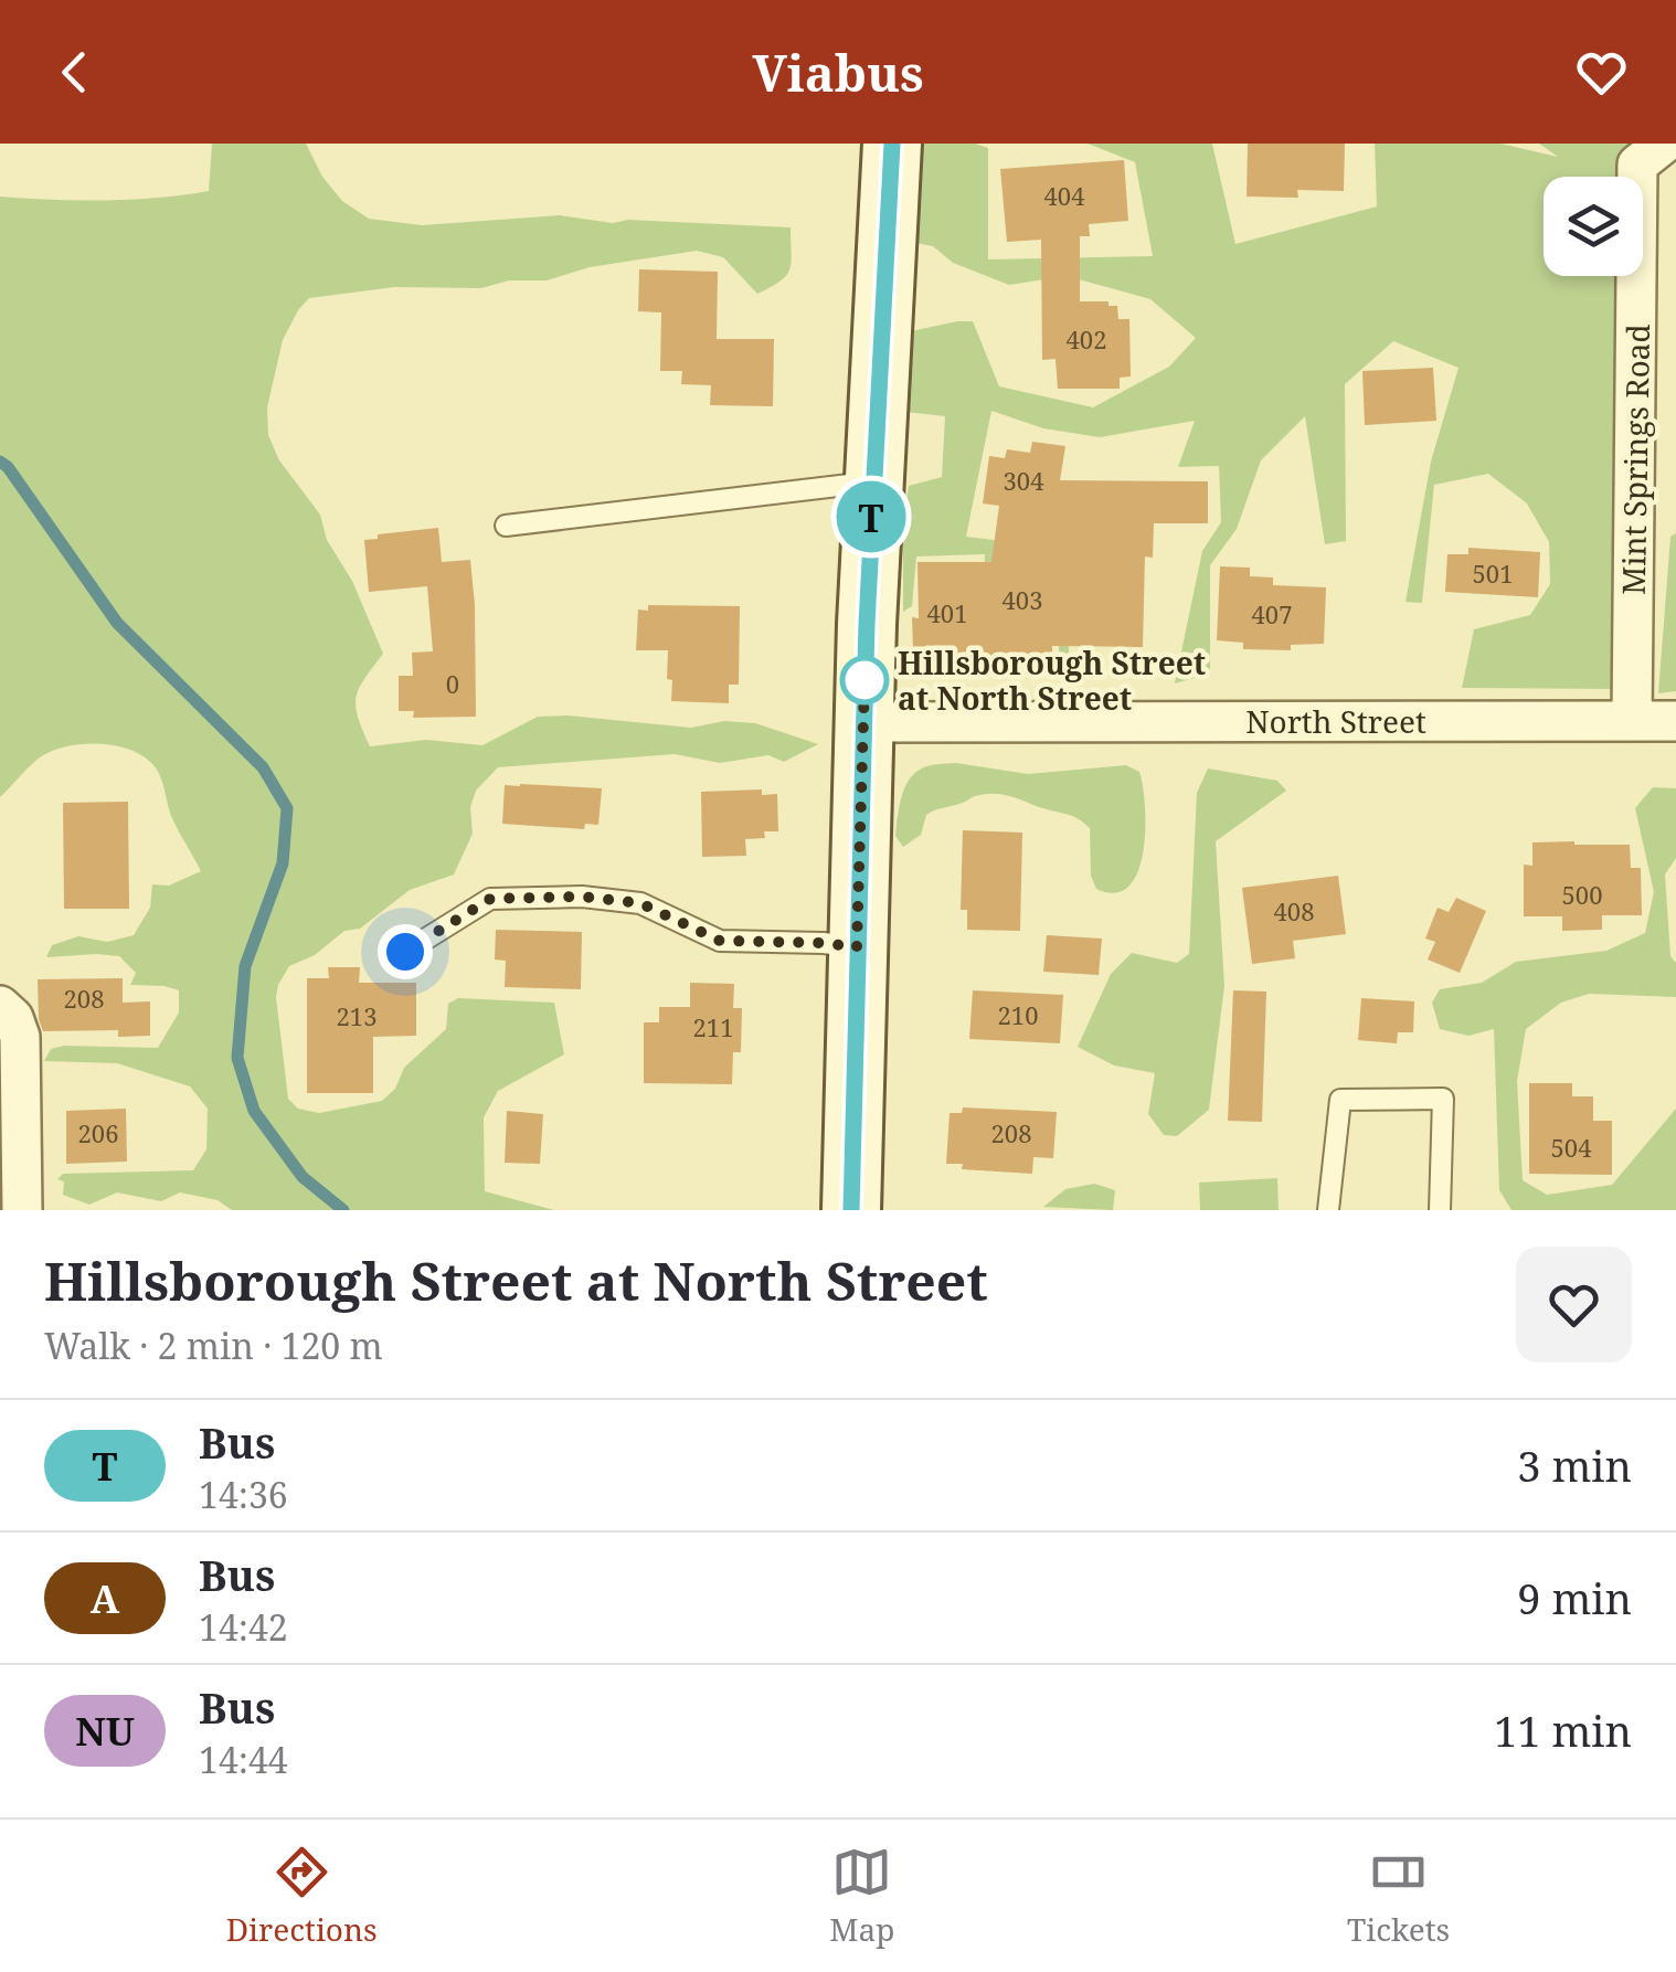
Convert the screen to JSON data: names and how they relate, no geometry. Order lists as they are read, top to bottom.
{
  "streets": {
    "street": ["Mint Springs Road", "North Street"]
  },
  "crossings": [
    ["Mint Springs Road", "North Street"]
  ],
  "places": ["Hillsborough Street at North Street"],
  "lines": ["bus line T"],
  "house_numbers": [
    "404",
    "402",
    "304",
    "501",
    "403",
    "401",
    "407",
    "0",
    "500",
    "408",
    "208",
    "210",
    "213",
    "211",
    "206",
    "208",
    "504"
  ],
  "page": {
    "header": "Viabus",
    "on_map": "T",
    "heading": ["Hillsborough Street at North Street", "Walk · 2 min · 120 m"],
    "list": [
      {
        "mark": "T",
        "name": "Bus",
        "note": "14:36",
        "value": "3 min"
      },
      {
        "mark": "A",
        "name": "Bus",
        "note": "14:42",
        "value": "9 min"
      },
      {
        "mark": "NU",
        "name": "Bus",
        "note": "14:44",
        "value": "11 min"
      }
    ],
    "tabs": ["Directions", "Map", "Tickets"]
  }
}
